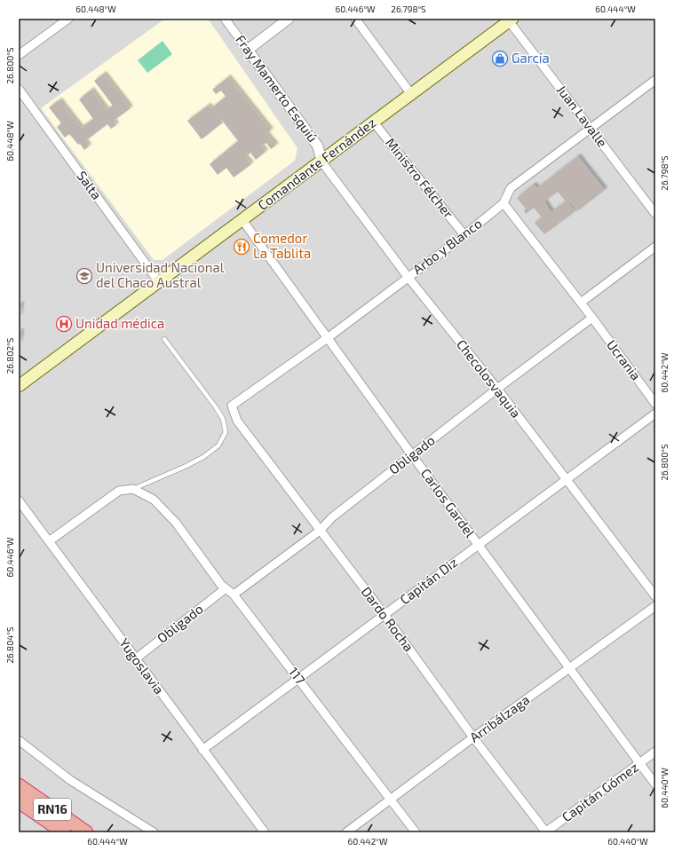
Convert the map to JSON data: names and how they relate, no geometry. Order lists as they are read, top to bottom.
{
  "streets": {
    "highway": ["RN16"],
    "main road": ["Comandante Fernández"],
    "street": [
      "Fray Mamerto Esquiú",
      "Juan Lavalle",
      "Ministro Félcher",
      "Salta",
      "Arbo y Blanco",
      "Ucrania",
      "Checolosvaquia",
      "Obligado",
      "Carlos Gardel",
      "Capitán Diz",
      "Dardo Rocha",
      "Yugoslavia",
      "117",
      "Arribálzaga",
      "Capitán Gómez"
    ]
  },
  "crossings": [
    ["Fray Mamerto Esquiú", "Comandante Fernández"],
    ["Fray Mamerto Esquiú", "Checolosvaquia"],
    ["Juan Lavalle", "Comandante Fernández"],
    ["Juan Lavalle", "Arbo y Blanco"],
    ["Comandante Fernández", "Ministro Félcher"],
    ["Comandante Fernández", "Salta"],
    ["Comandante Fernández", "Checolosvaquia"],
    ["Comandante Fernández", "Carlos Gardel"],
    ["Ministro Félcher", "Arbo y Blanco"],
    ["Arbo y Blanco", "Checolosvaquia"],
    ["Arbo y Blanco", "Carlos Gardel"],
    ["Arbo y Blanco", "Dardo Rocha"],
    ["Ucrania", "Obligado"],
    ["Checolosvaquia", "Obligado"],
    ["Checolosvaquia", "Capitán Diz"],
    ["Obligado", "Carlos Gardel"],
    ["Obligado", "Dardo Rocha"],
    ["Obligado", "Yugoslavia"],
    ["Obligado", "117"],
    ["Carlos Gardel", "Capitán Diz"],
    ["Carlos Gardel", "Arribálzaga"],
    ["Carlos Gardel", "Capitán Gómez"],
    ["Capitán Diz", "Dardo Rocha"],
    ["Capitán Diz", "Yugoslavia"],
    ["Capitán Diz", "117"],
    ["Dardo Rocha", "Arribálzaga"],
    ["Dardo Rocha", "Capitán Gómez"],
    ["117", "Arribálzaga"]
  ],
  "places": {
    "shop": ["García"],
    "restaurant": ["Comedor La Tablita"],
    "school or university": ["Universidad Nacional del Chaco Austral"],
    "hospital": ["Unidad médica"]
  },
  "coordinates": [
    "60.448°W",
    "60.446°W",
    "26.798°S",
    "60.444°W",
    "26.800°S",
    "26.802°S",
    "60.442°W",
    "26.804°S",
    "60.440°W"
  ]
}
